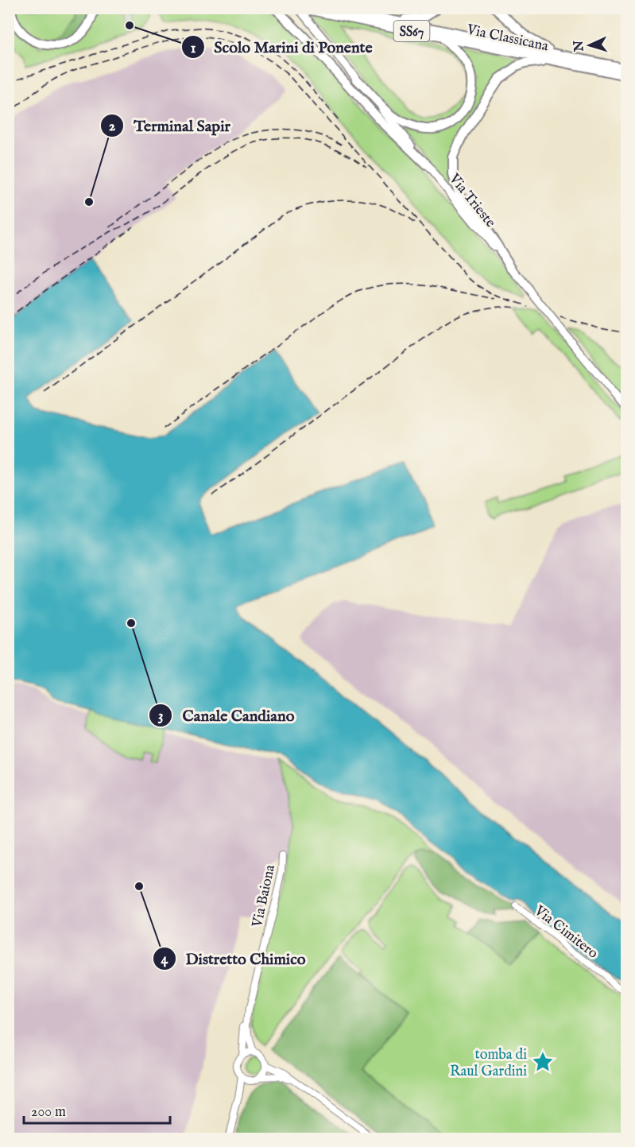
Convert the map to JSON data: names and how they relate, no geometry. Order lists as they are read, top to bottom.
{
  "streets": {
    "highway": ["SS67", "Via Classicana"],
    "main road": ["Via Trieste"],
    "street": ["Via Baiona", "Via Cimitero"]
  },
  "crossings": [
    ["Via Classicana", "Via Trieste"]
  ],
  "places": {
    "other": [
      "Scolo Marini di Ponente",
      "Terminal Sapir",
      "Canale Candiano",
      "Distretto Chimico"
    ],
    "place": ["tomba di Raul Gardini"]
  },
  "scale_bar": "200 m",
  "north": "left"
}
